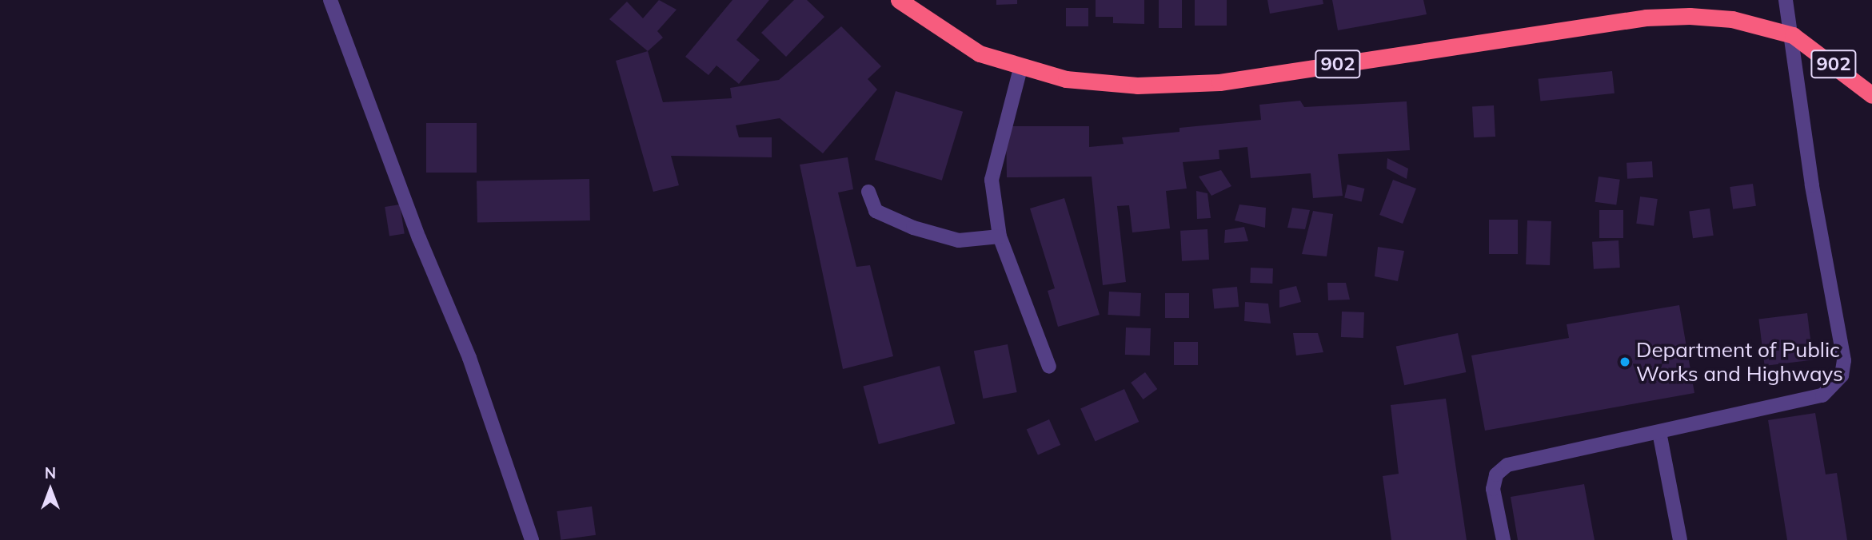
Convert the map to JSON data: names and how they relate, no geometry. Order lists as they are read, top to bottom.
{
  "streets": {
    "highway": ["902"]
  },
  "places": ["Department of Public Works and Highways"],
  "north": "top"
}
